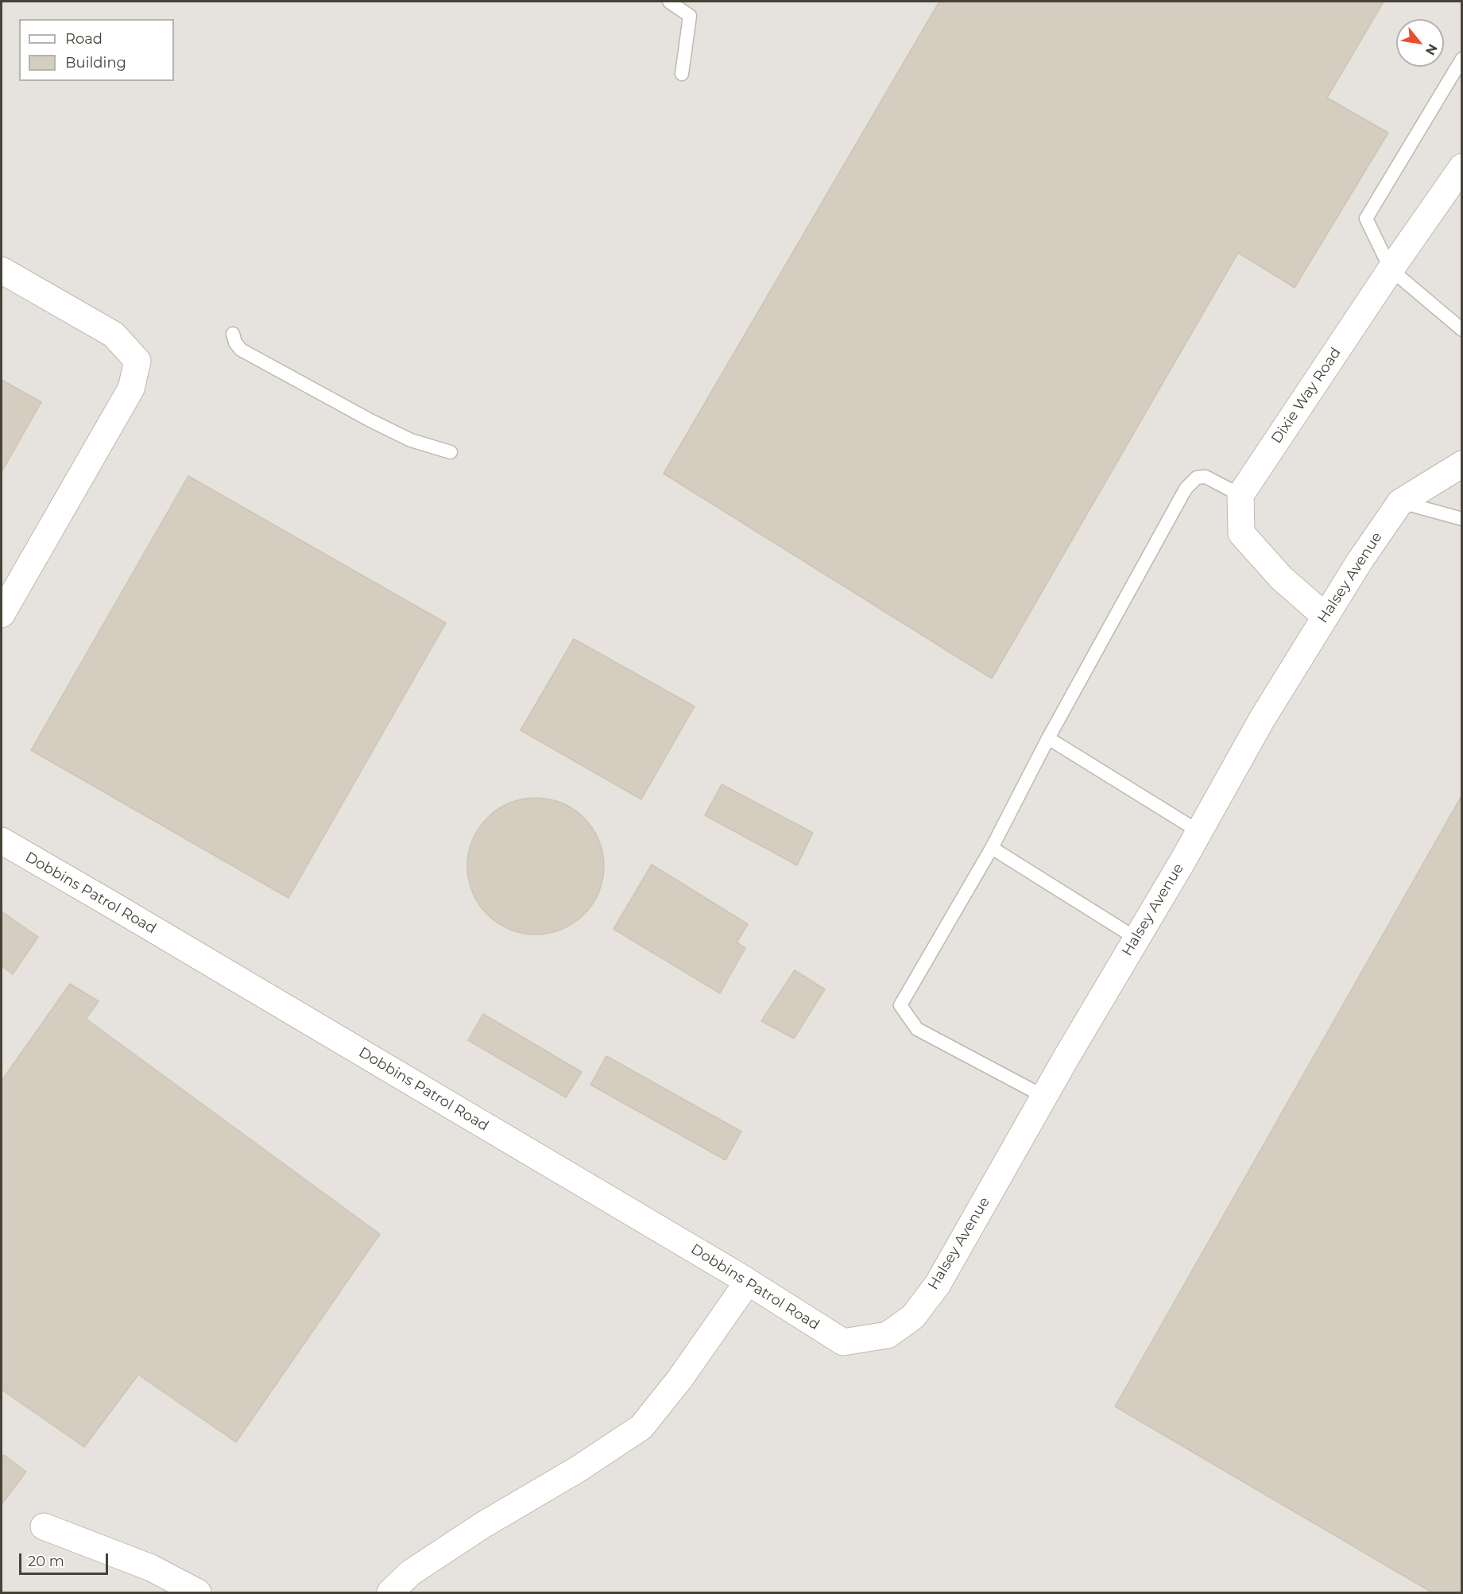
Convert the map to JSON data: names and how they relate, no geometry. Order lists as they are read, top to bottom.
{
  "streets": {
    "street": ["Dixie Way Road", "Halsey Avenue", "Dobbins Patrol Road"]
  },
  "crossings": [
    ["Halsey Avenue", "Dobbins Patrol Road"]
  ],
  "legend": ["Road", "Building"],
  "scale_bar": "20 m",
  "north": "bottom right"
}
